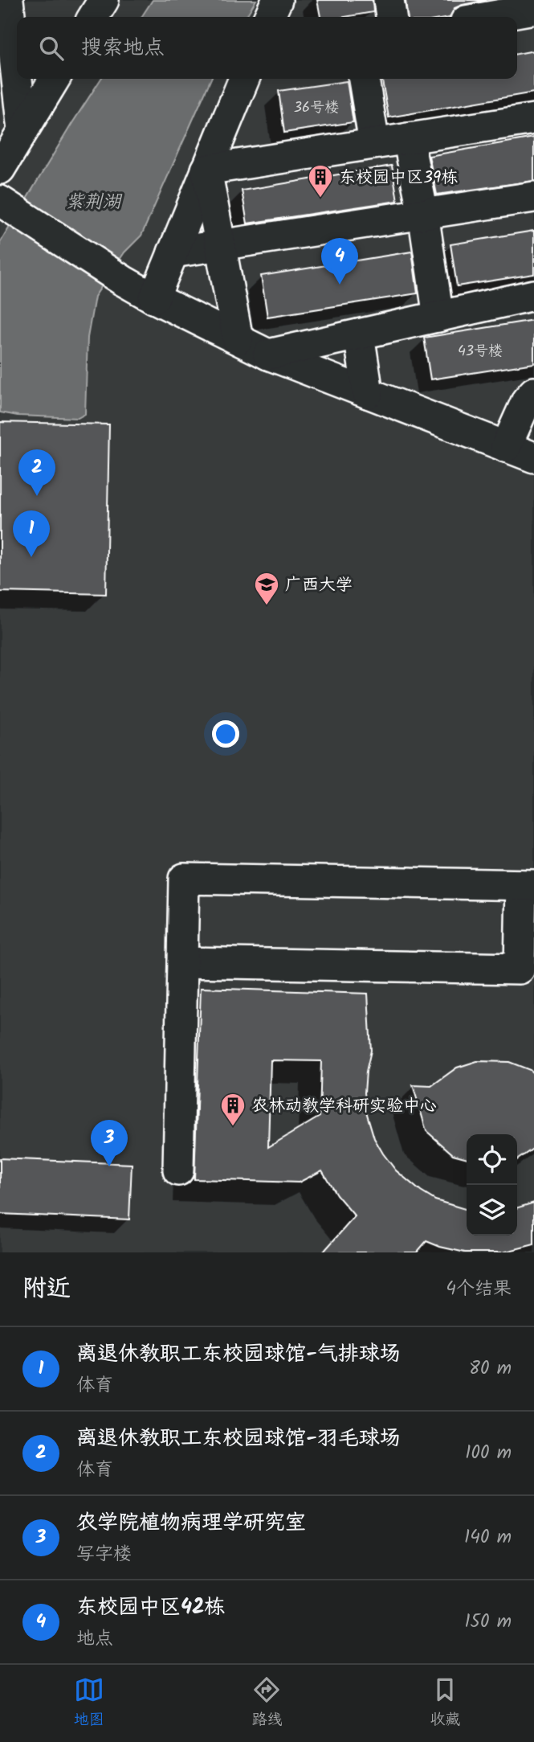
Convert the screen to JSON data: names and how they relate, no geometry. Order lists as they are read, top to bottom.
{
  "water": ["紫荆湖"],
  "places": {
    "building": ["东校园中区39栋", "农林动教学科研实验中心"],
    "school or university": ["广西大学"]
  },
  "house_numbers": ["36号楼", "43号楼"],
  "page": {
    "search": "搜索地点",
    "pins": [
      "4",
      "2",
      "1",
      "3"
    ],
    "heading": ["附近", "4个结果"],
    "list": [
      {
        "mark": "1",
        "name": "离退休教职工东校园球馆-气排球场",
        "note": "体育",
        "value": "80 m"
      },
      {
        "mark": "2",
        "name": "离退休教职工东校园球馆-羽毛球场",
        "note": "体育",
        "value": "100 m"
      },
      {
        "mark": "3",
        "name": "农学院植物病理学研究室",
        "note": "写字楼",
        "value": "140 m"
      },
      {
        "mark": "4",
        "name": "东校园中区42栋",
        "note": "地点",
        "value": "150 m"
      }
    ],
    "nav": ["地图", "路线", "收藏"]
  }
}
